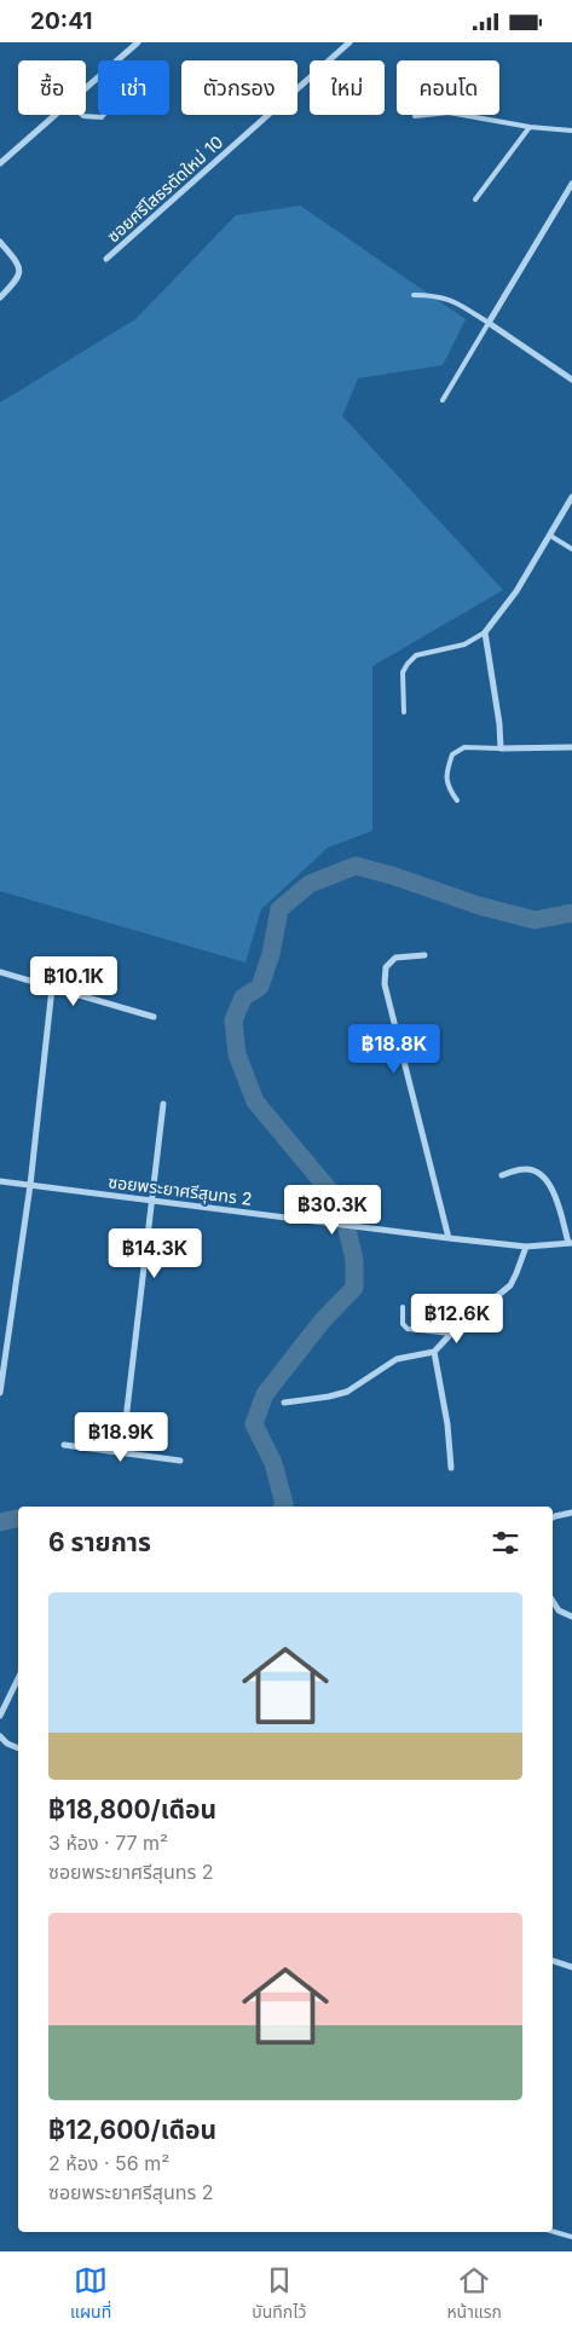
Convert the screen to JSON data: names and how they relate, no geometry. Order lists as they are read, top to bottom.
{
  "streets": {
    "street": ["ซอยศรีโสธรตัดใหม่ 10", "ซอยพระยาศรีสุนทร 2"]
  },
  "page": {
    "status": "20:41",
    "chip": [
      "ซื้อ",
      "เช่า",
      "ตัวกรอง",
      "ใหม่",
      "คอนโด"
    ],
    "price": [
      "฿10.1K",
      "฿18.8K",
      "฿30.3K",
      "฿14.3K",
      "฿12.6K",
      "฿18.9K"
    ],
    "heading": "6 รายการ",
    "list": [
      {
        "name": "฿18,800/เดือน",
        "note": "3 ห้อง · 77 m² · ซอยพระยาศรีสุนทร 2"
      },
      {
        "name": "฿12,600/เดือน",
        "note": "2 ห้อง · 56 m² · ซอยพระยาศรีสุนทร 2"
      }
    ],
    "tabs": ["แผนที่", "บันทึกไว้", "หน้าแรก"]
  }
}
